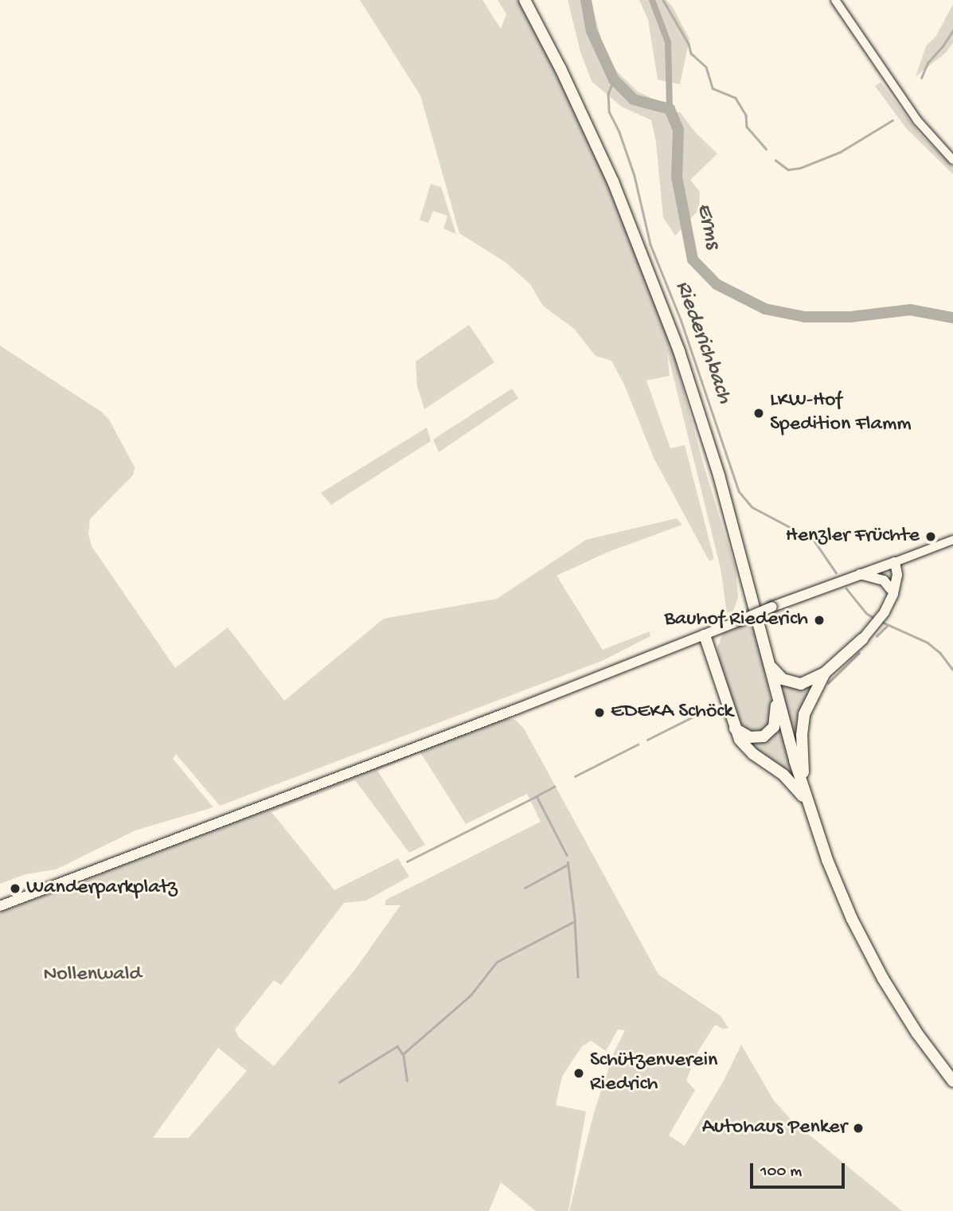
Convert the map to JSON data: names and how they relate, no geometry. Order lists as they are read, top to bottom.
{
  "water": ["Erms", "Riederichbach"],
  "parks": ["Nollenwald"],
  "places": [
    "LKW-Hof Spedition Flamm",
    "Henzler Früchte",
    "Bauhof Riederich",
    "EDEKA Schöck",
    "Wanderparkplatz",
    "Schützenverein Riedrich",
    "Autohaus Penker"
  ],
  "scale_bar": "100 m"
}
